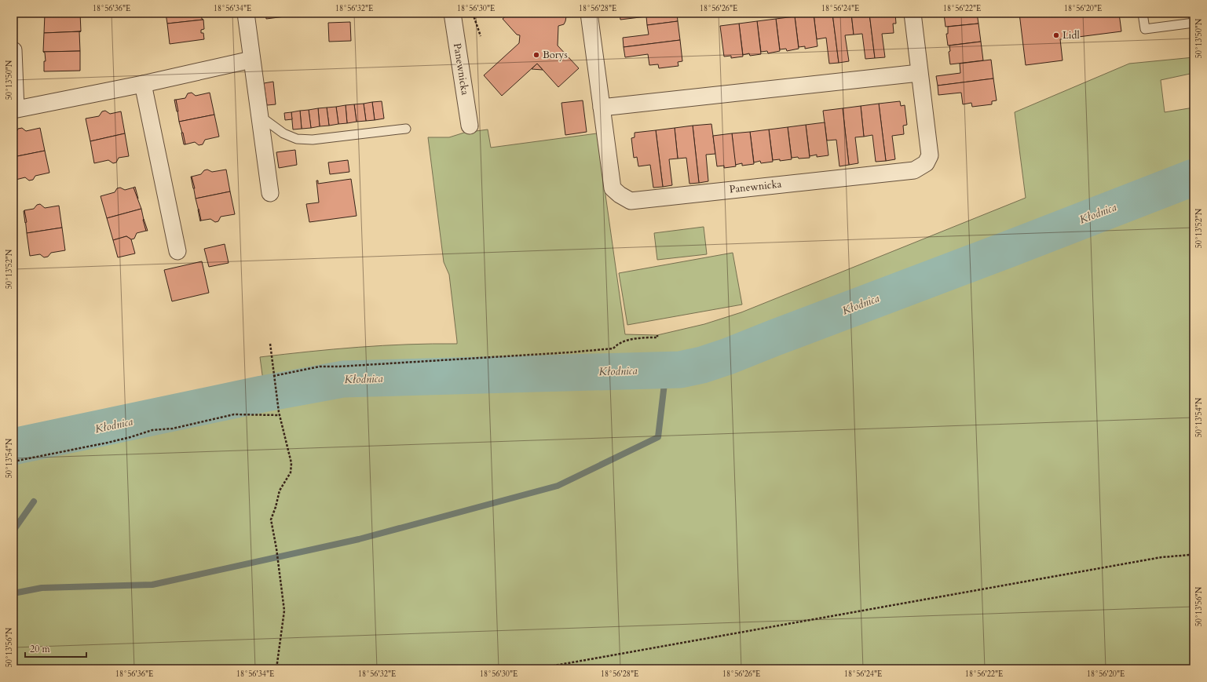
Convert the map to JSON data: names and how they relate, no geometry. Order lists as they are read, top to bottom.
{
  "streets": {
    "street": ["Panewnicka"]
  },
  "water": ["Kłodnica"],
  "places": ["Lidl", "Borys"],
  "scale_bar": "20 m",
  "coordinates": [
    "18°56'36\"E",
    "18°56'34\"E",
    "18°56'32\"E",
    "18°56'30\"E",
    "18°56'28\"E",
    "18°56'26\"E",
    "18°56'24\"E",
    "18°56'22\"E",
    "18°56'20\"E",
    "50°13'50\"N",
    "50°13'52\"N",
    "50°13'54\"N",
    "50°13'56\"N"
  ]
}
